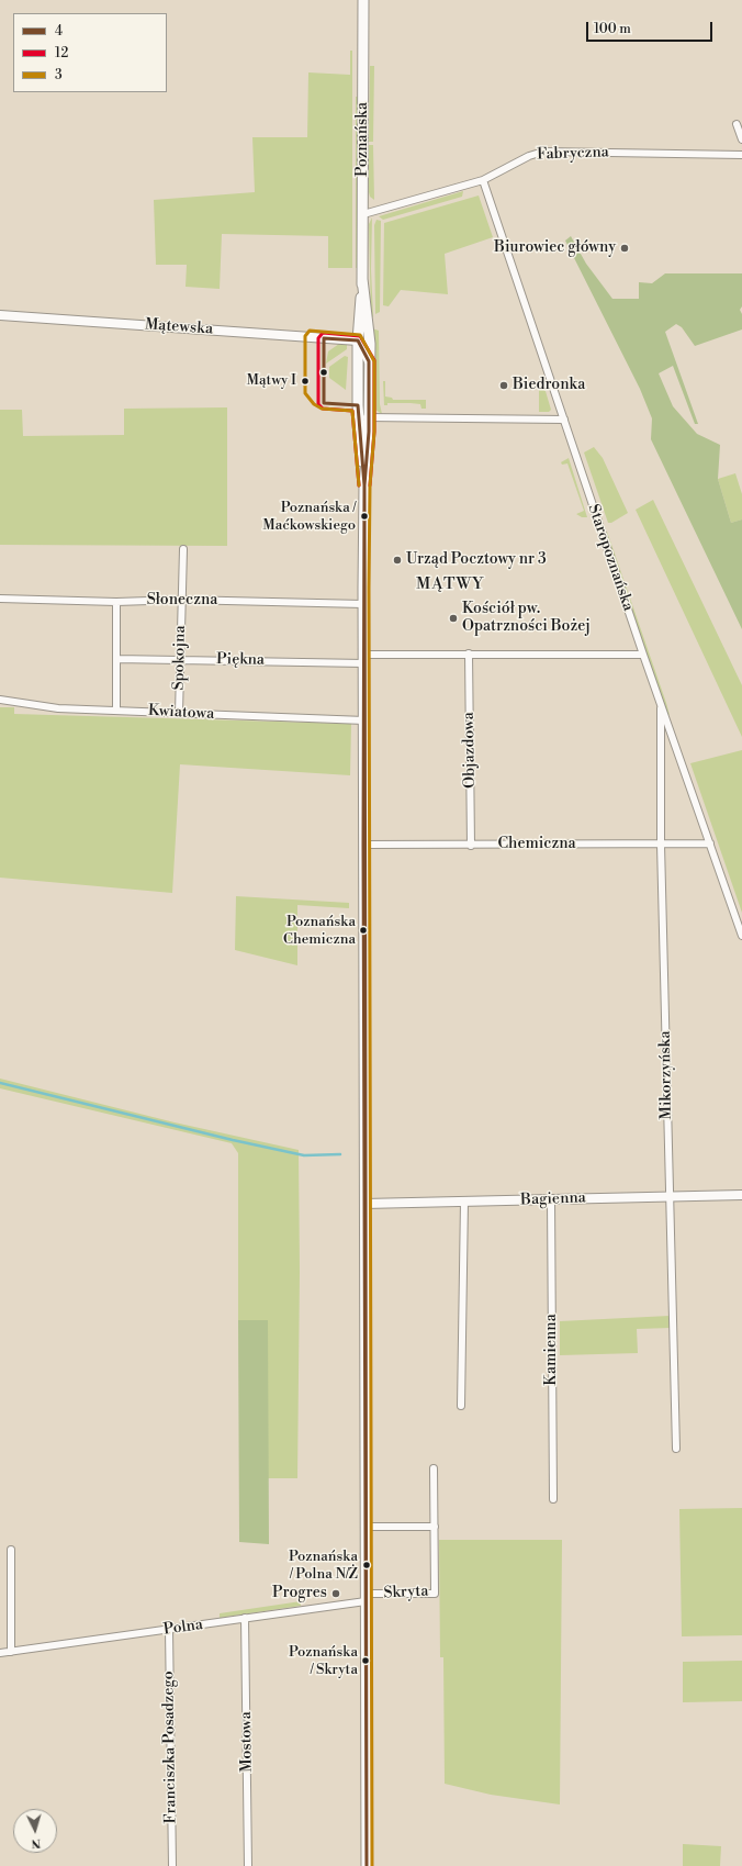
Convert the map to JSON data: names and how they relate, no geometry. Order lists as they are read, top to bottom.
{
  "streets": {
    "main road": ["Poznańska"],
    "street": [
      "Fabryczna",
      "Mątewska",
      "Staropoznańska",
      "Słoneczna",
      "Spokojna",
      "Piękna",
      "Kwiatowa",
      "Objazdowa",
      "Chemiczna",
      "Mikorzyńska",
      "Bagienna",
      "Kamienna",
      "Skryta",
      "Polna",
      "Mostowa",
      "Franciszka Posadzego"
    ]
  },
  "crossings": [
    ["Poznańska", "Fabryczna"],
    ["Poznańska", "Mątewska"],
    ["Poznańska", "Słoneczna"],
    ["Poznańska", "Piękna"],
    ["Poznańska", "Kwiatowa"],
    ["Poznańska", "Chemiczna"],
    ["Poznańska", "Bagienna"],
    ["Poznańska", "Skryta"],
    ["Poznańska", "Polna"],
    ["Fabryczna", "Staropoznańska"],
    ["Staropoznańska", "Chemiczna"],
    ["Staropoznańska", "Mikorzyńska"],
    ["Słoneczna", "Spokojna"],
    ["Spokojna", "Piękna"],
    ["Spokojna", "Kwiatowa"],
    ["Objazdowa", "Chemiczna"],
    ["Chemiczna", "Mikorzyńska"],
    ["Mikorzyńska", "Bagienna"],
    ["Bagienna", "Kamienna"],
    ["Skryta", "Polna"],
    ["Polna", "Mostowa"],
    ["Polna", "Franciszka Posadzego"]
  ],
  "districts": ["MĄTWY"],
  "places": [
    "Biurowiec główny",
    "Mątwy I",
    "Biedronka",
    "Poznańska / Maćkowskiego",
    "Urząd Pocztowy nr 3",
    "Kościół pw. Opatrzności Bożej",
    "Poznańska Chemiczna",
    "Poznańska / Polna N/Ż",
    "Progres",
    "Poznańska / Skryta"
  ],
  "lines": ["transit line 3", "transit line 12", "transit line 4"],
  "legend": ["4", "12", "3"],
  "scale_bar": "100 m",
  "north": "bottom"
}
